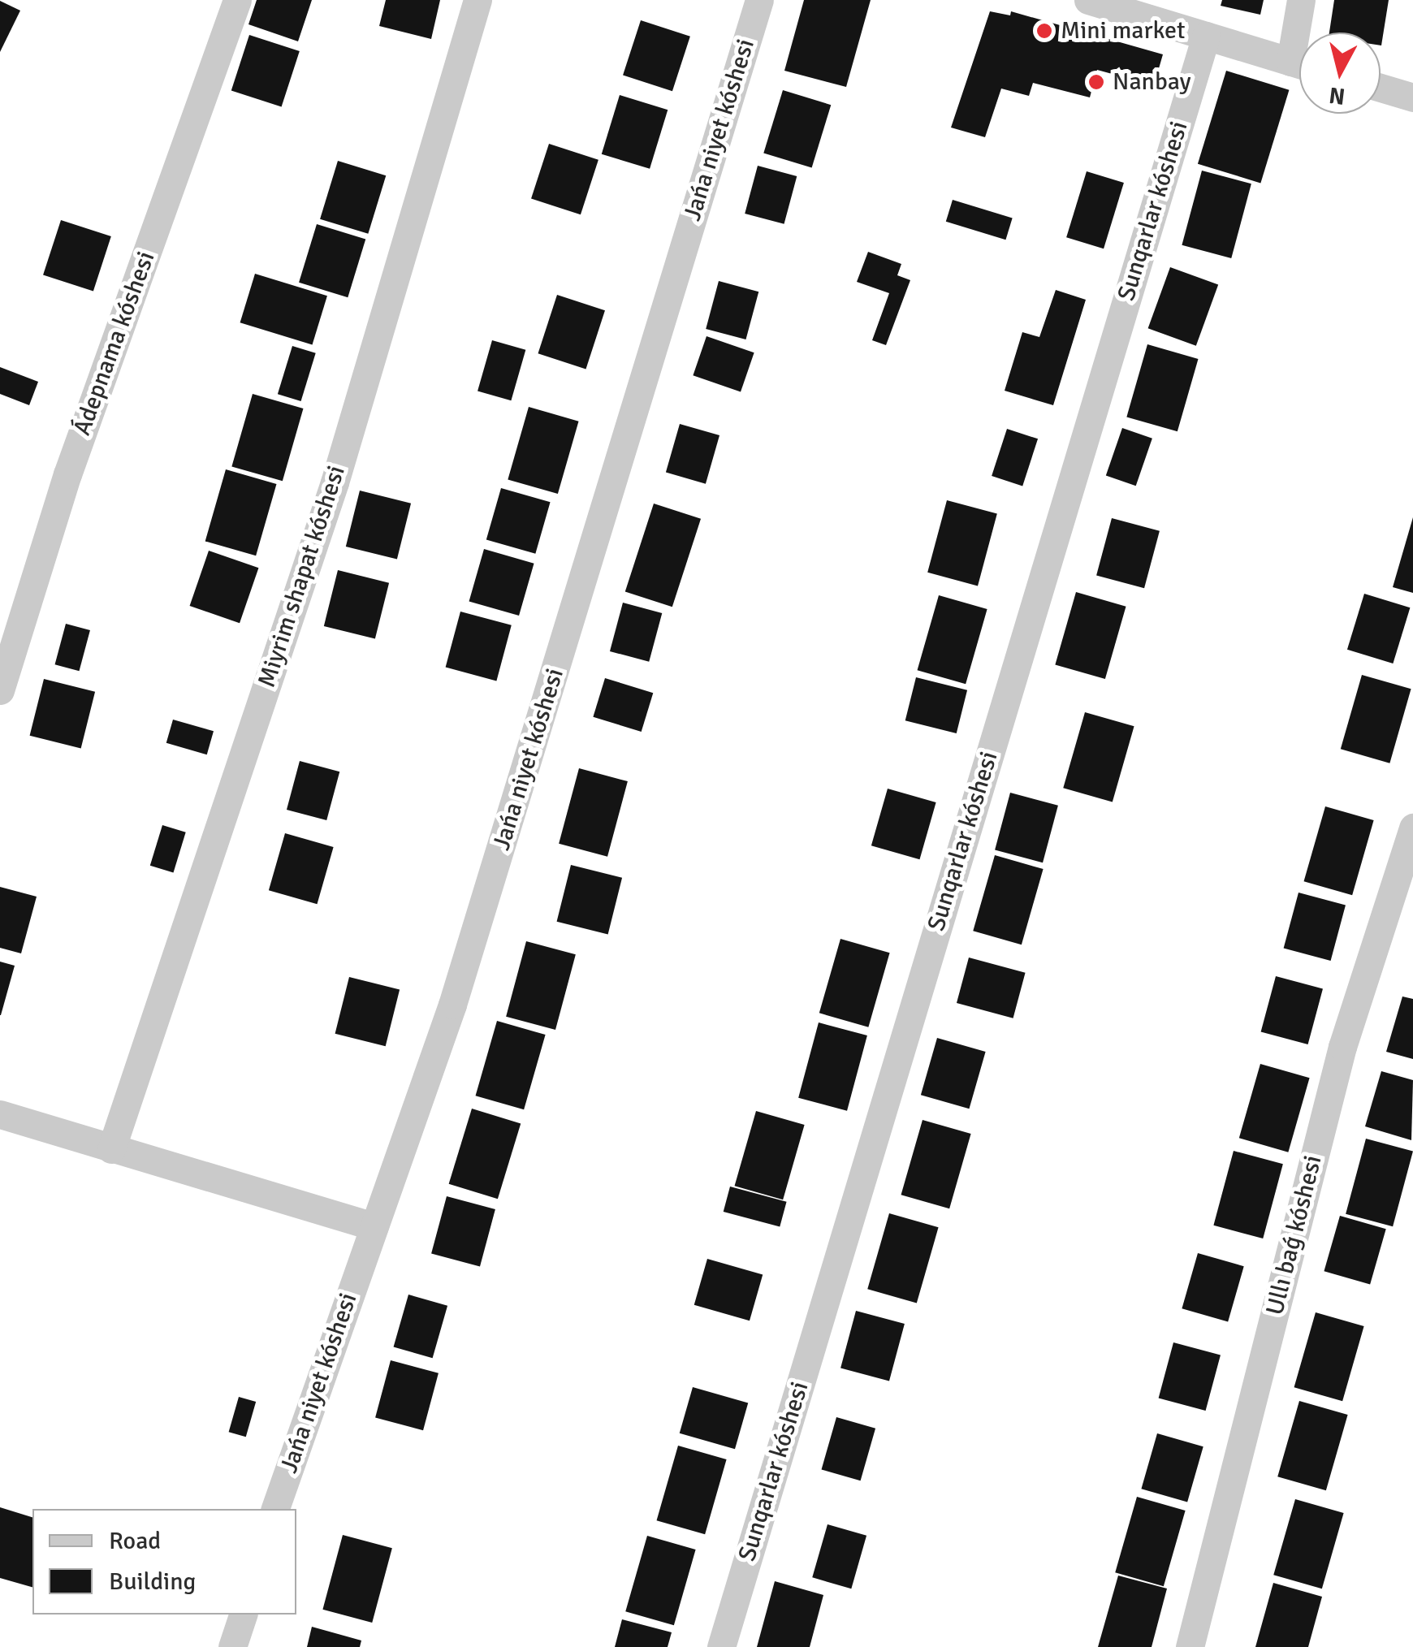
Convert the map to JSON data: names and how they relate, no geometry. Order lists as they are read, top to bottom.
{
  "streets": {
    "street": [
      "Jańa niyet kóshesi",
      "Sunqarlar kóshesi",
      "Ádepnama kóshesi",
      "Miyrim shapat kóshesi",
      "Ullı baǵ kóshesi"
    ]
  },
  "places": ["Mini market", "Nanbay"],
  "legend": ["Road", "Building"],
  "north": "bottom"
}
